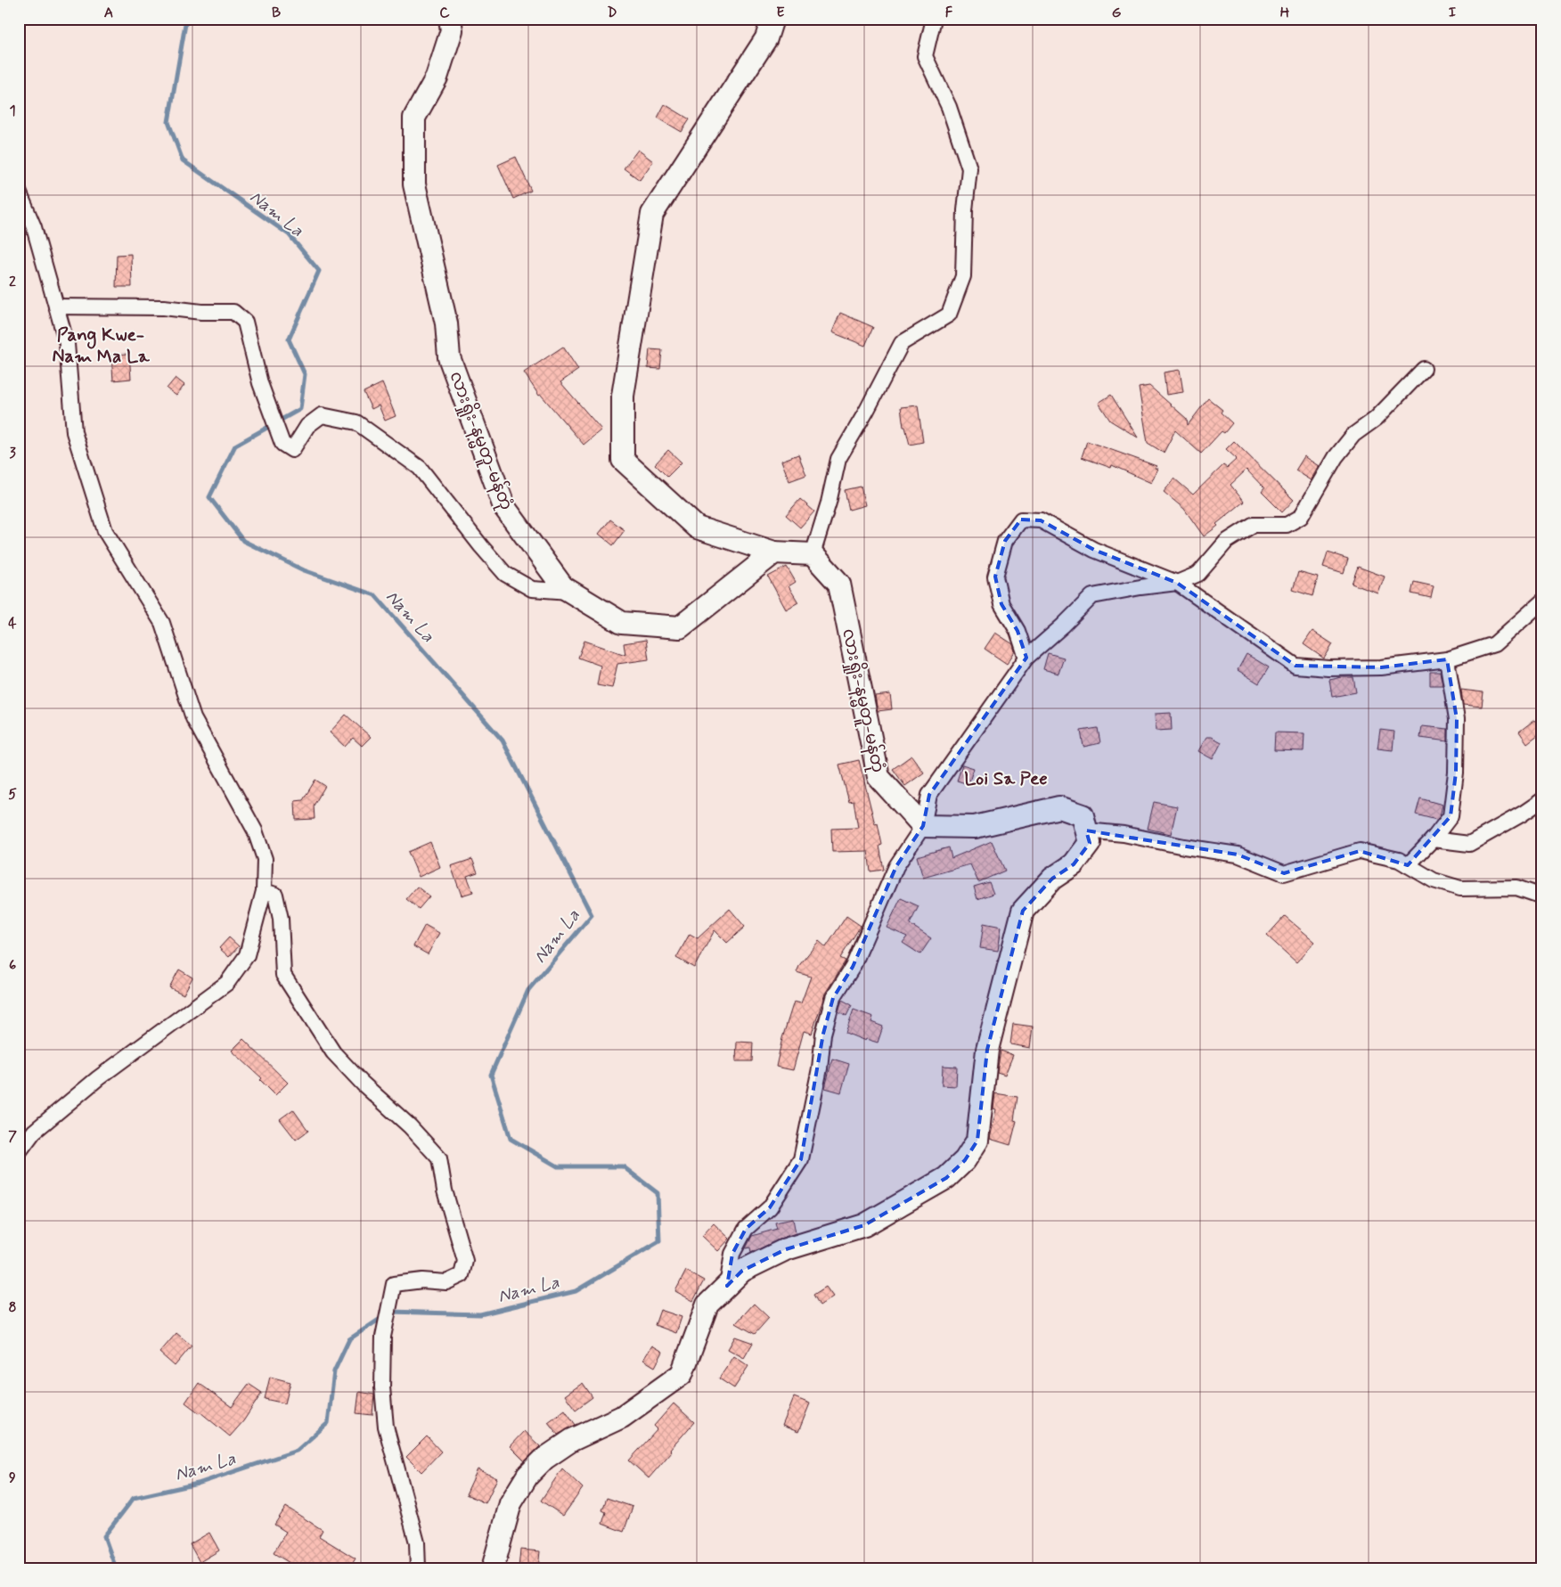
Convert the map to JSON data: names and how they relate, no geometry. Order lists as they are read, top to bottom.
{
  "streets": {
    "main road": ["လားရှိုး-နမ္မတူ-မန်တုံ"]
  },
  "districts": ["Pang Kwe- Nam Ma La", "Loi Sa Pee"],
  "water": ["Nam La"],
  "grid": {
    "columns": [
      "A",
      "B",
      "C",
      "D",
      "E",
      "F",
      "G",
      "H",
      "I"
    ],
    "rows": [
      "1",
      "2",
      "3",
      "4",
      "5",
      "6",
      "7",
      "8",
      "9"
    ]
  }
}
